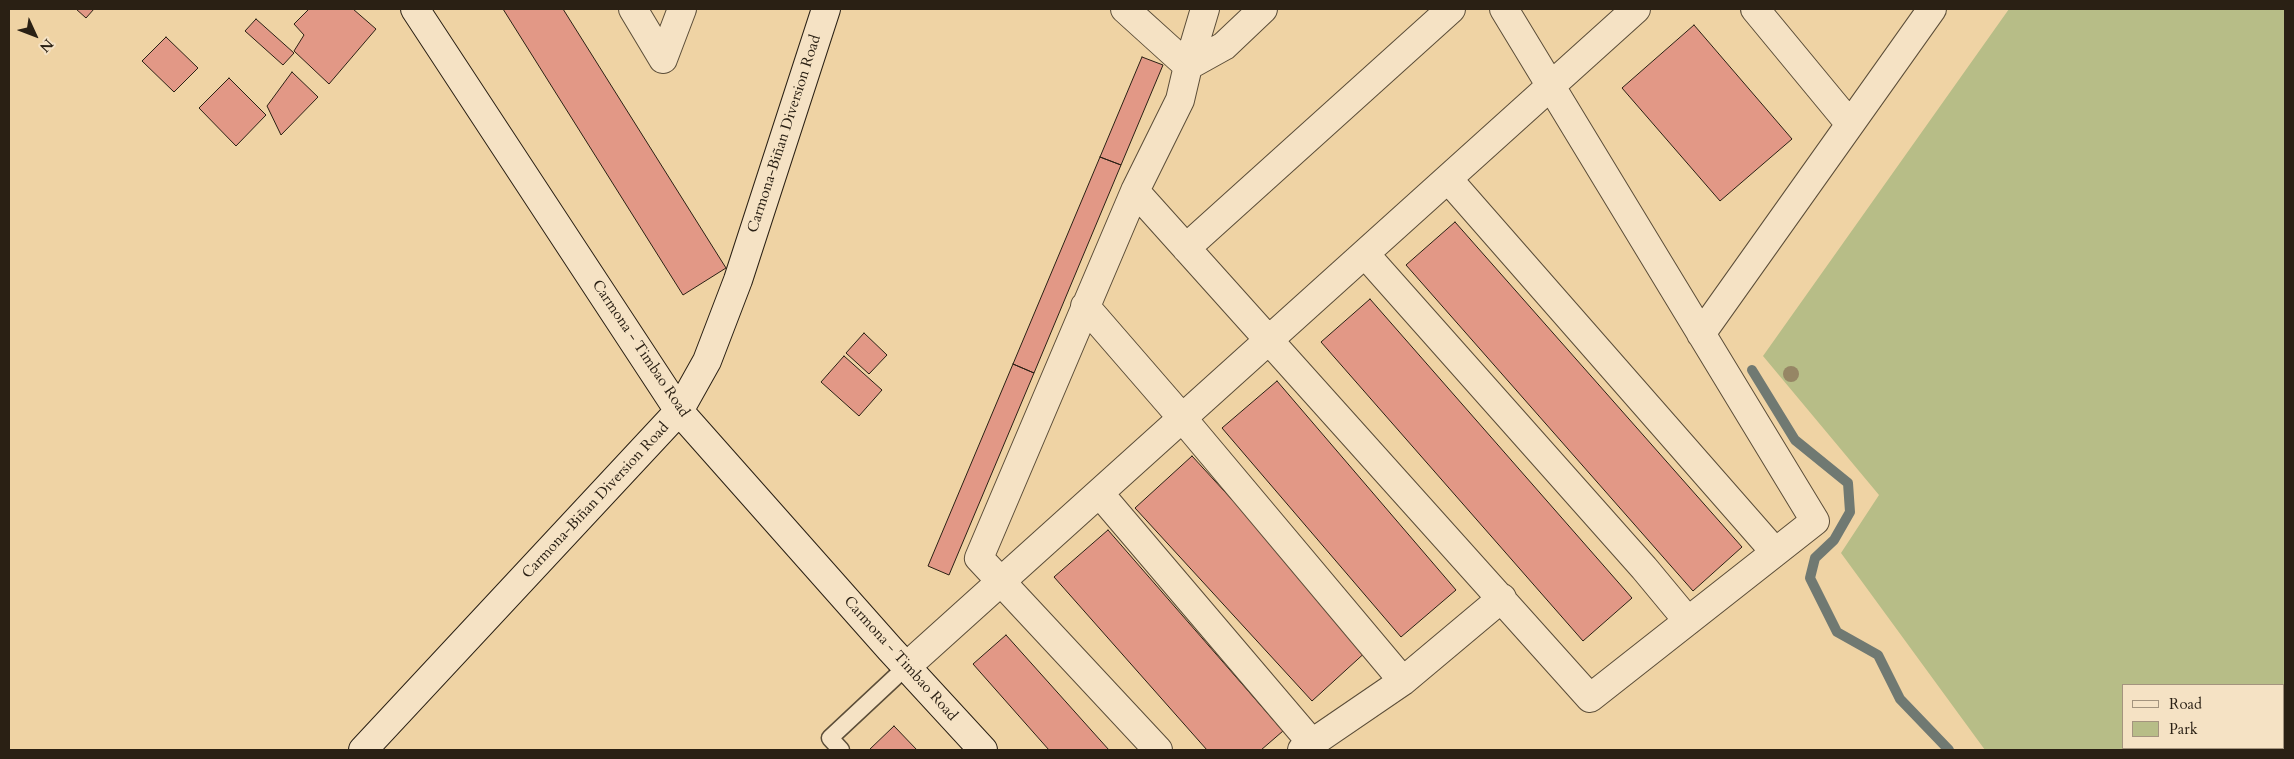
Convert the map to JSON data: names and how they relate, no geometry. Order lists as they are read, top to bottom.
{
  "streets": {
    "street": ["Carmona-Biñan Diversion Road", "Carmona - Timbao Road"]
  },
  "crossings": [
    ["Carmona-Biñan Diversion Road", "Carmona - Timbao Road"]
  ],
  "legend": ["Road", "Park"],
  "north": "bottom right"
}
